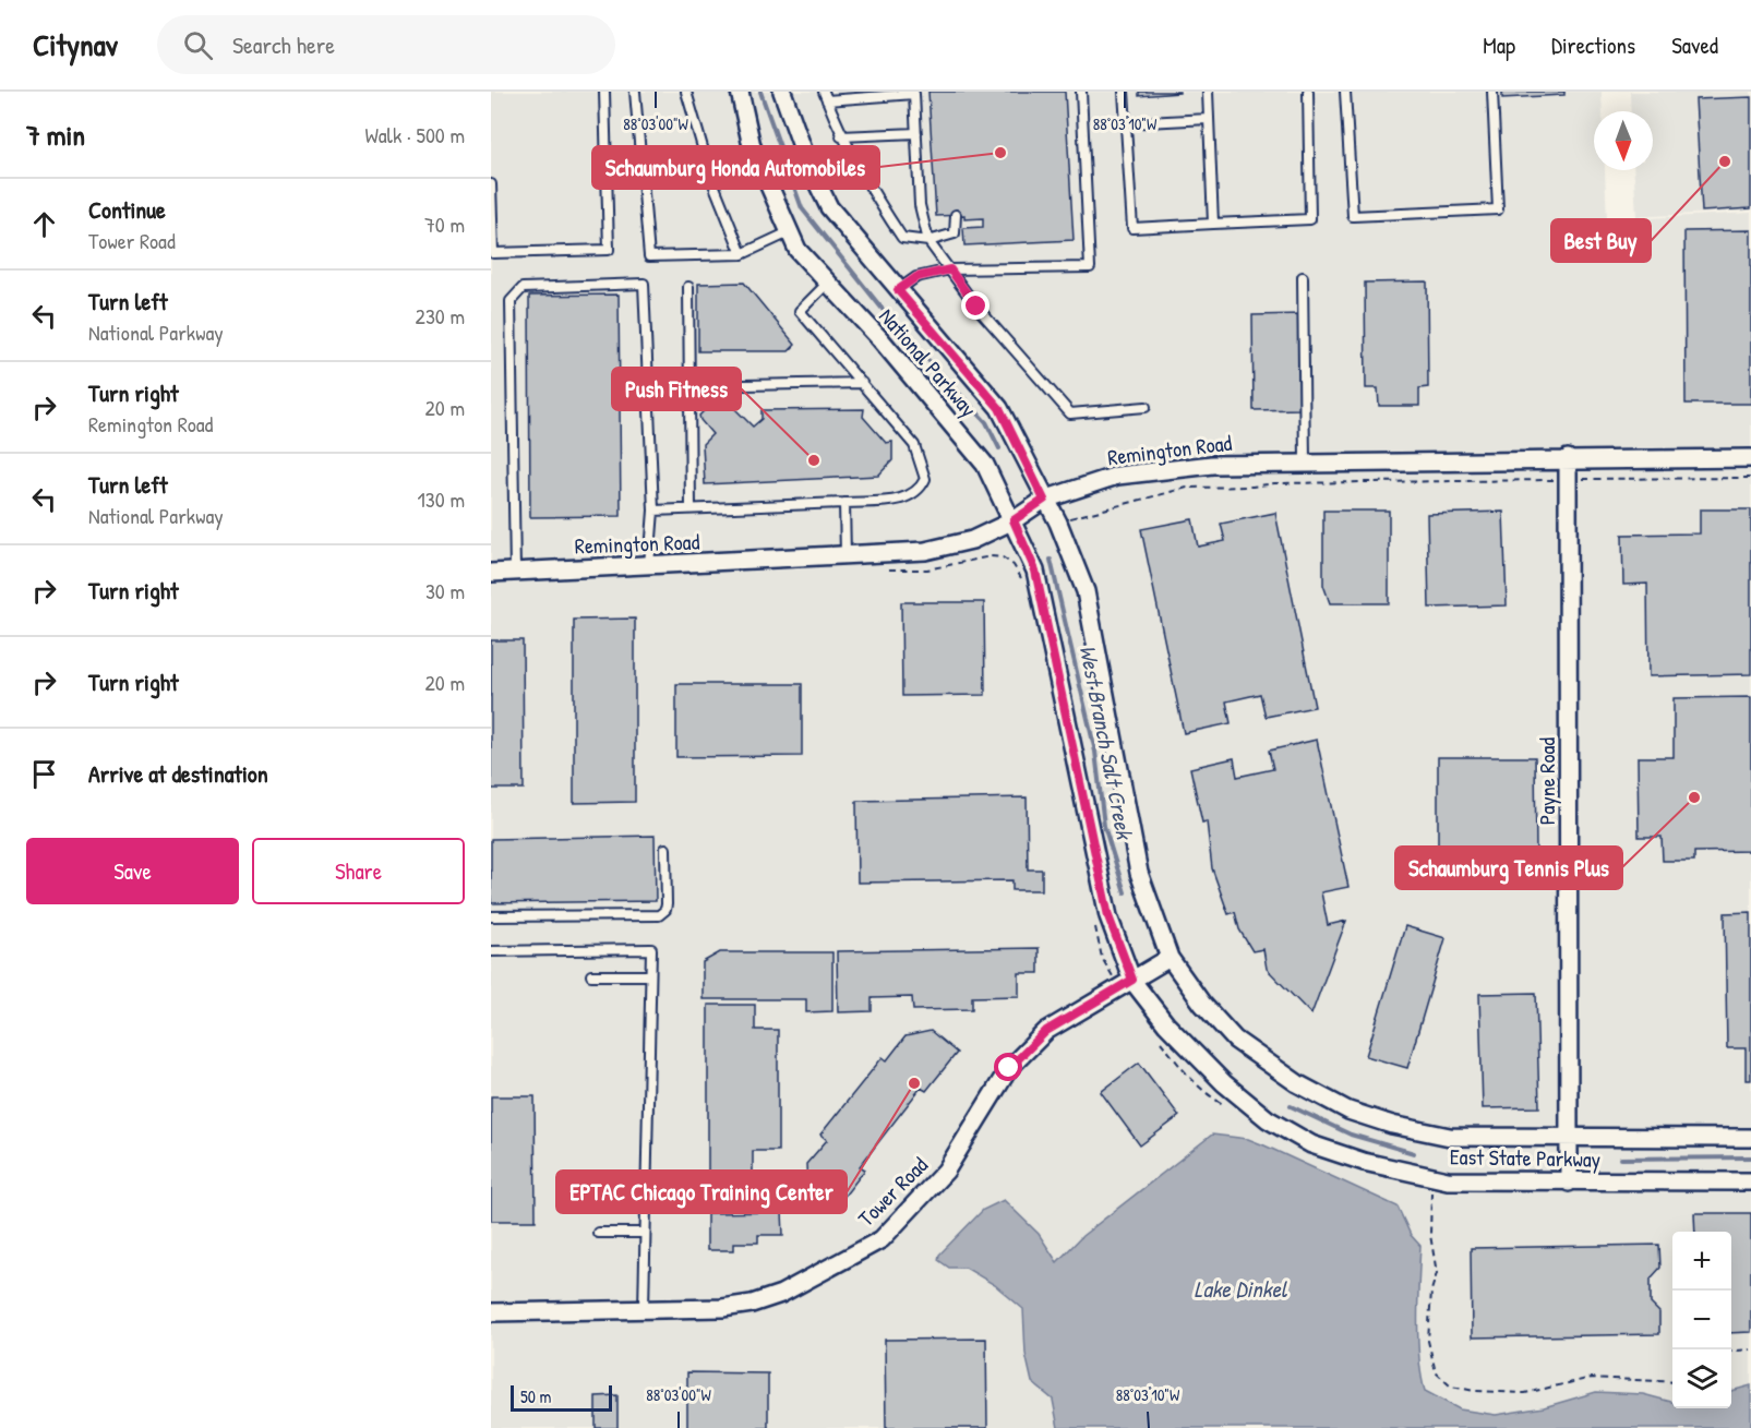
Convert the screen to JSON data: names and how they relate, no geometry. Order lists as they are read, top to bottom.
{
  "streets": {
    "street": [
      "National Parkway",
      "Remington Road",
      "Payne Road",
      "East State Parkway",
      "Tower Road"
    ]
  },
  "crossings": [
    ["National Parkway", "Remington Road"],
    ["National Parkway", "East State Parkway"],
    ["National Parkway", "Tower Road"],
    ["Remington Road", "Payne Road"],
    ["Payne Road", "East State Parkway"],
    ["East State Parkway", "Tower Road"]
  ],
  "water": ["West Branch Salt Creek", "Lake Dinkel"],
  "places": [
    "Schaumburg Honda Automobiles",
    "Best Buy",
    "Push Fitness",
    "Schaumburg Tennis Plus",
    "EPTAC Chicago Training Center"
  ],
  "scale_bar": "50 m",
  "north": "bottom",
  "page": {
    "header": "Citynav",
    "search": "Search here",
    "nav": ["Map", "Directions", "Saved"],
    "heading": ["7 min", "Walk · 500 m"],
    "list": [
      ["Continue", "Tower Road", "70 m"],
      ["Turn left", "National Parkway", "230 m"],
      ["Turn right", "Remington Road", "20 m"],
      ["Turn left", "National Parkway", "130 m"],
      ["Turn right", "30 m"],
      ["Turn right", "20 m"],
      "Arrive at destination"
    ],
    "buttons": ["Save", "Share"],
    "map_buttons": ["+", "−"],
    "scale": "50 m"
  },
  "coordinates": ["88°03'00\"W", "88°03'10\"W"]
}
